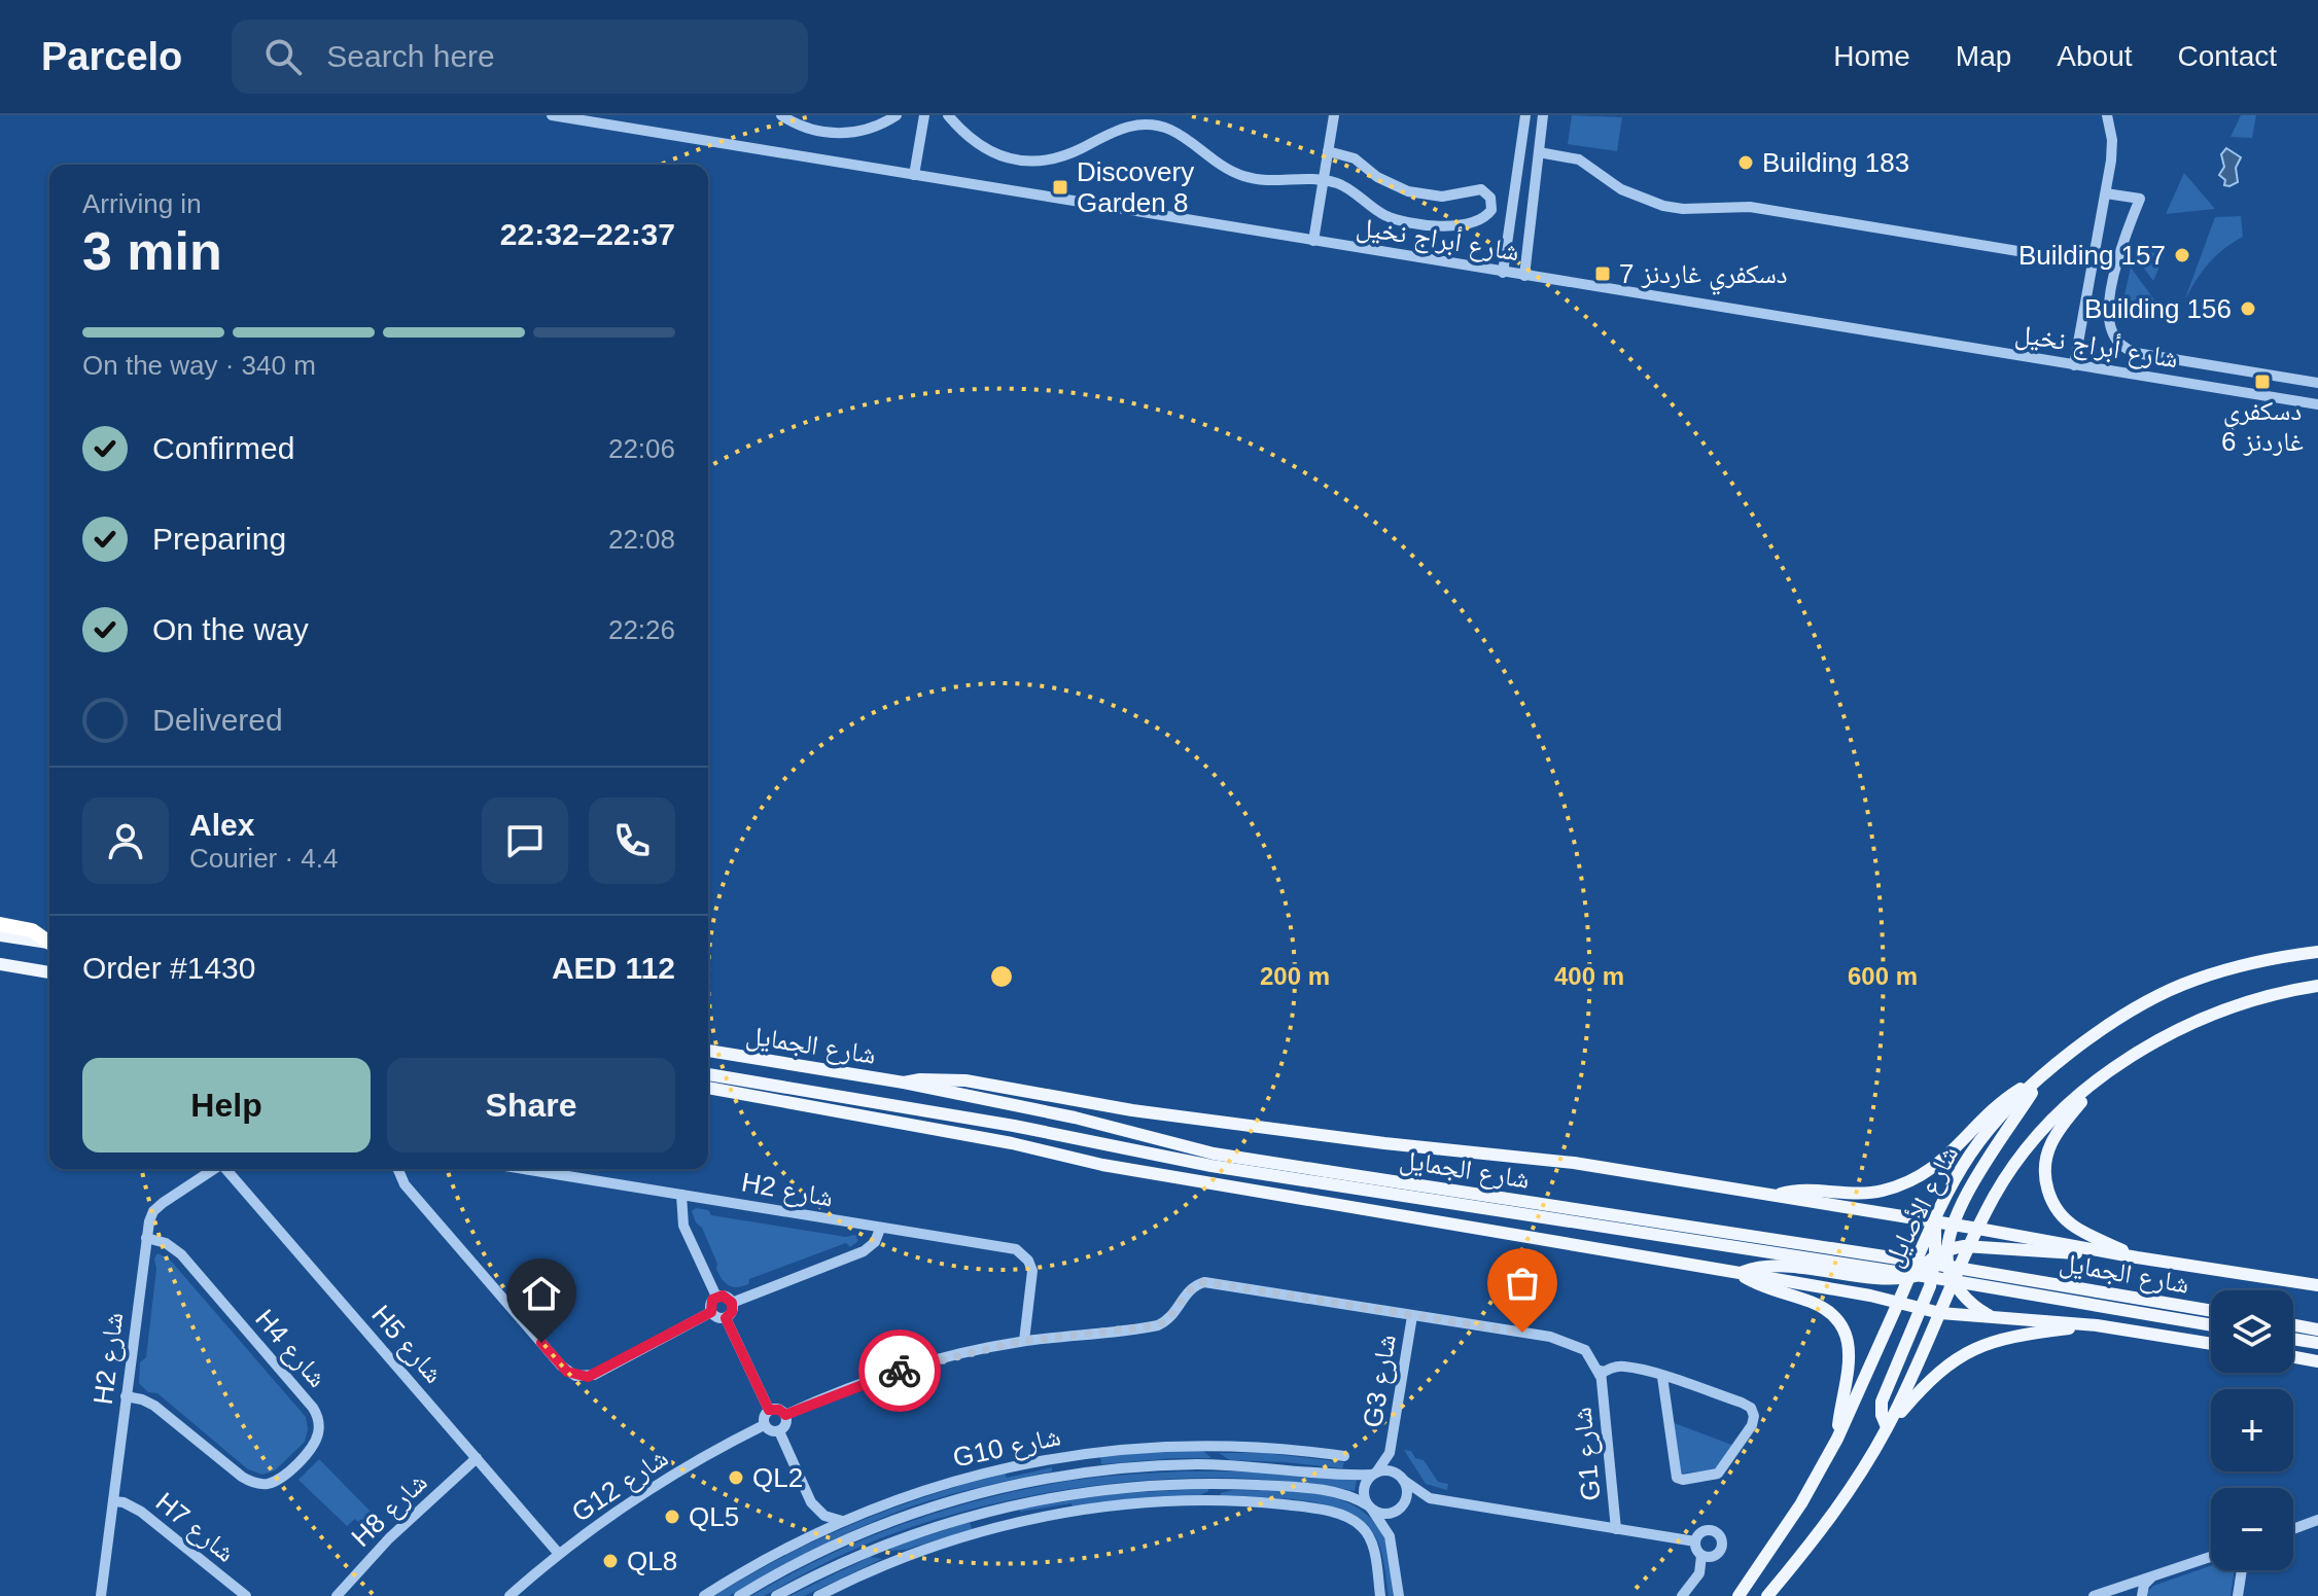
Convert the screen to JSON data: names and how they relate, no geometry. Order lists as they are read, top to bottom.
{
  "streets": {
    "main road": ["شارع الجمايل", "شارع الأصايل"],
    "street": [
      "شارع أبراج نخيل",
      "H2 شارع",
      "H5 شارع",
      "H4 شارع",
      "G3 شارع",
      "G10 شارع",
      "G1 شارع",
      "G12 شارع",
      "H8 شارع",
      "H7 شارع"
    ]
  },
  "crossings": [
    ["H2 شارع", "H4 شارع"],
    ["H2 شارع", "H7 شارع"],
    ["H5 شارع", "G12 شارع"],
    ["H5 شارع", "H8 شارع"],
    ["G3 شارع", "G10 شارع"]
  ],
  "places": {
    "other": [
      "Building 183",
      "Building 157",
      "Building 156",
      "QL2",
      "QL5",
      "QL8"
    ],
    "transit": ["Discovery Garden 8", "دسكفري غاردنز 7", "دسكفري غاردنز 6"]
  },
  "page": {
    "header": "Parcelo",
    "search": "Search here",
    "nav": [
      "Home",
      "Map",
      "About",
      "Contact"
    ],
    "heading": ["3 min", "Arriving in", "22:32–22:37"],
    "panel": [
      "Alex",
      "Courier · 4.4",
      "Order #1430",
      "AED 112"
    ],
    "bar": "On the way · 340 m",
    "list": [
      ["Confirmed", "22:06"],
      ["Preparing", "22:08"],
      ["On the way", "22:26"],
      "Delivered"
    ],
    "buttons": ["Help", "Share"],
    "map_buttons": ["+", "−"]
  },
  "rings": ["200 m", "400 m", "600 m"]
}
